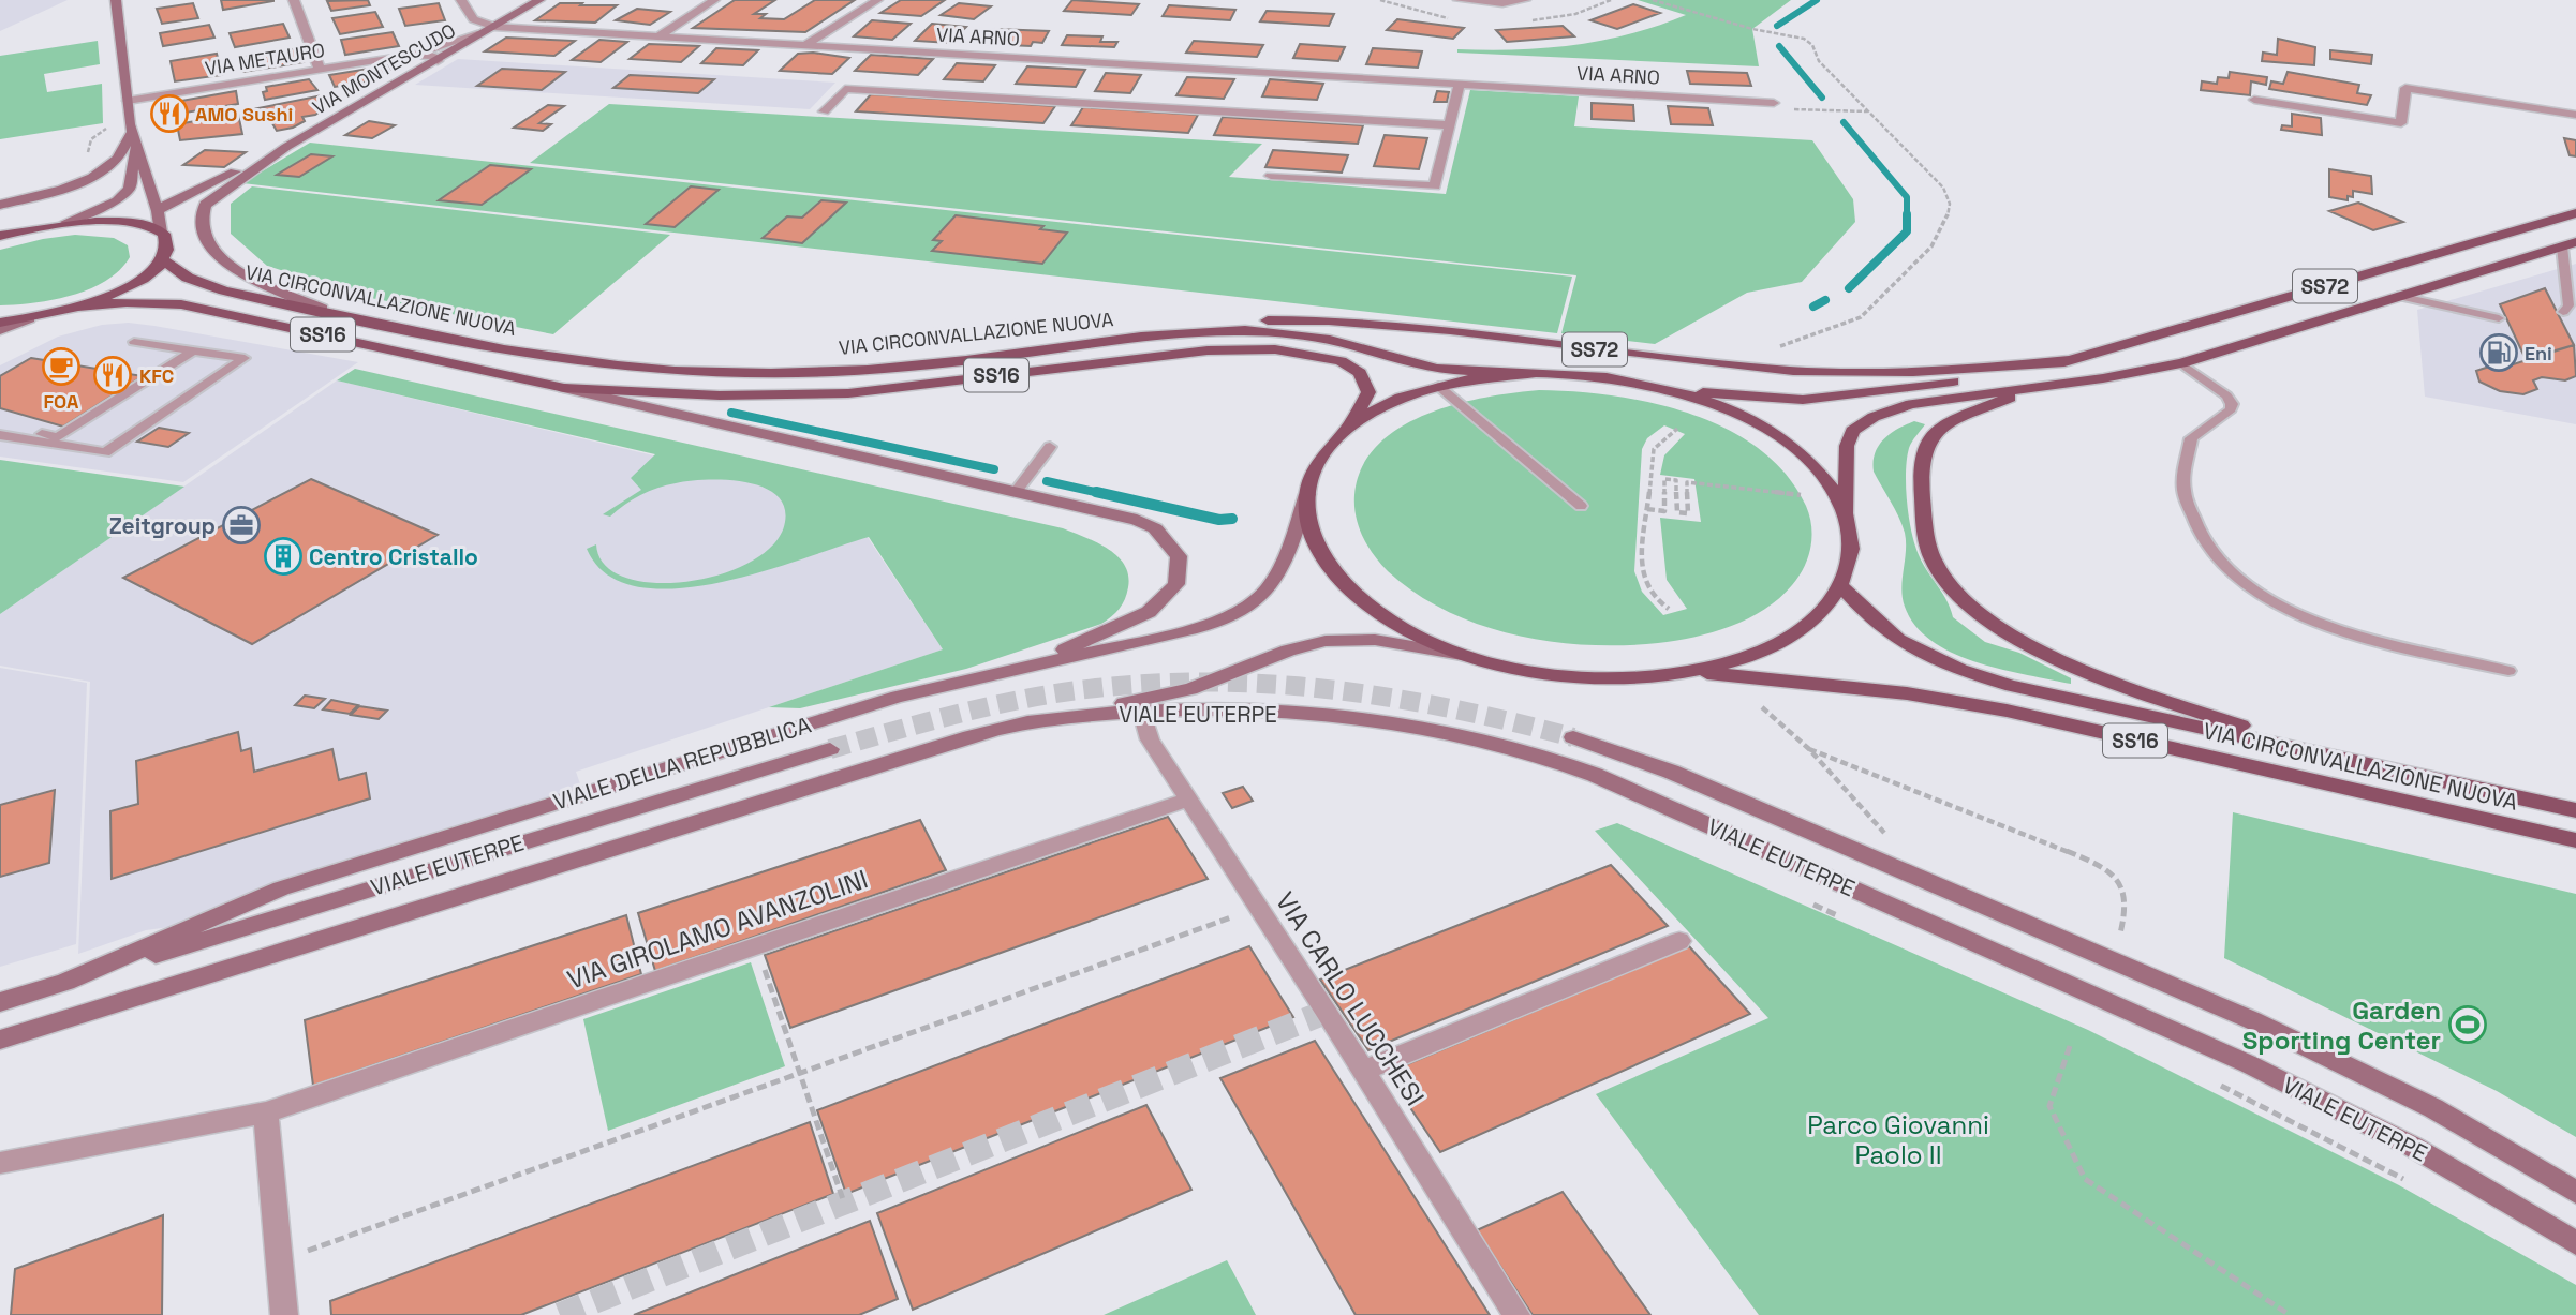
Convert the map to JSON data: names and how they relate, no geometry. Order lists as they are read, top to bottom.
{
  "streets": {
    "main road": [
      "VIA MONTESCUDO",
      "SS72",
      "VIA CIRCONVALLAZIONE NUOVA",
      "SS16",
      "VIALE EUTERPE",
      "VIALE DELLA REPUBBLICA"
    ],
    "street": [
      "VIA ARNO",
      "VIA METAURO",
      "VIA GIROLAMO AVANZOLINI",
      "VIA CARLO LUCCHESI"
    ]
  },
  "crossings": [
    ["VIA ARNO", "VIA METAURO"],
    ["VIA ARNO", "VIA MONTESCUDO"],
    ["VIA METAURO", "VIA MONTESCUDO"],
    ["VIA MONTESCUDO", "VIA CIRCONVALLAZIONE NUOVA"],
    ["SS72", "VIA CIRCONVALLAZIONE NUOVA"],
    ["VIA CIRCONVALLAZIONE NUOVA", "VIALE DELLA REPUBBLICA"],
    ["VIALE EUTERPE", "VIALE DELLA REPUBBLICA"],
    ["VIALE EUTERPE", "VIA CARLO LUCCHESI"],
    ["VIA GIROLAMO AVANZOLINI", "VIA CARLO LUCCHESI"]
  ],
  "parks": ["Parco Giovanni Paolo II"],
  "places": {
    "restaurant": ["AMO Sushi", "KFC"],
    "fuel station": ["Eni"],
    "cafe": ["FOA"],
    "office": ["Zeitgroup"],
    "building": ["Centro Cristallo"],
    "sports": ["Garden Sporting Center"]
  }
}
